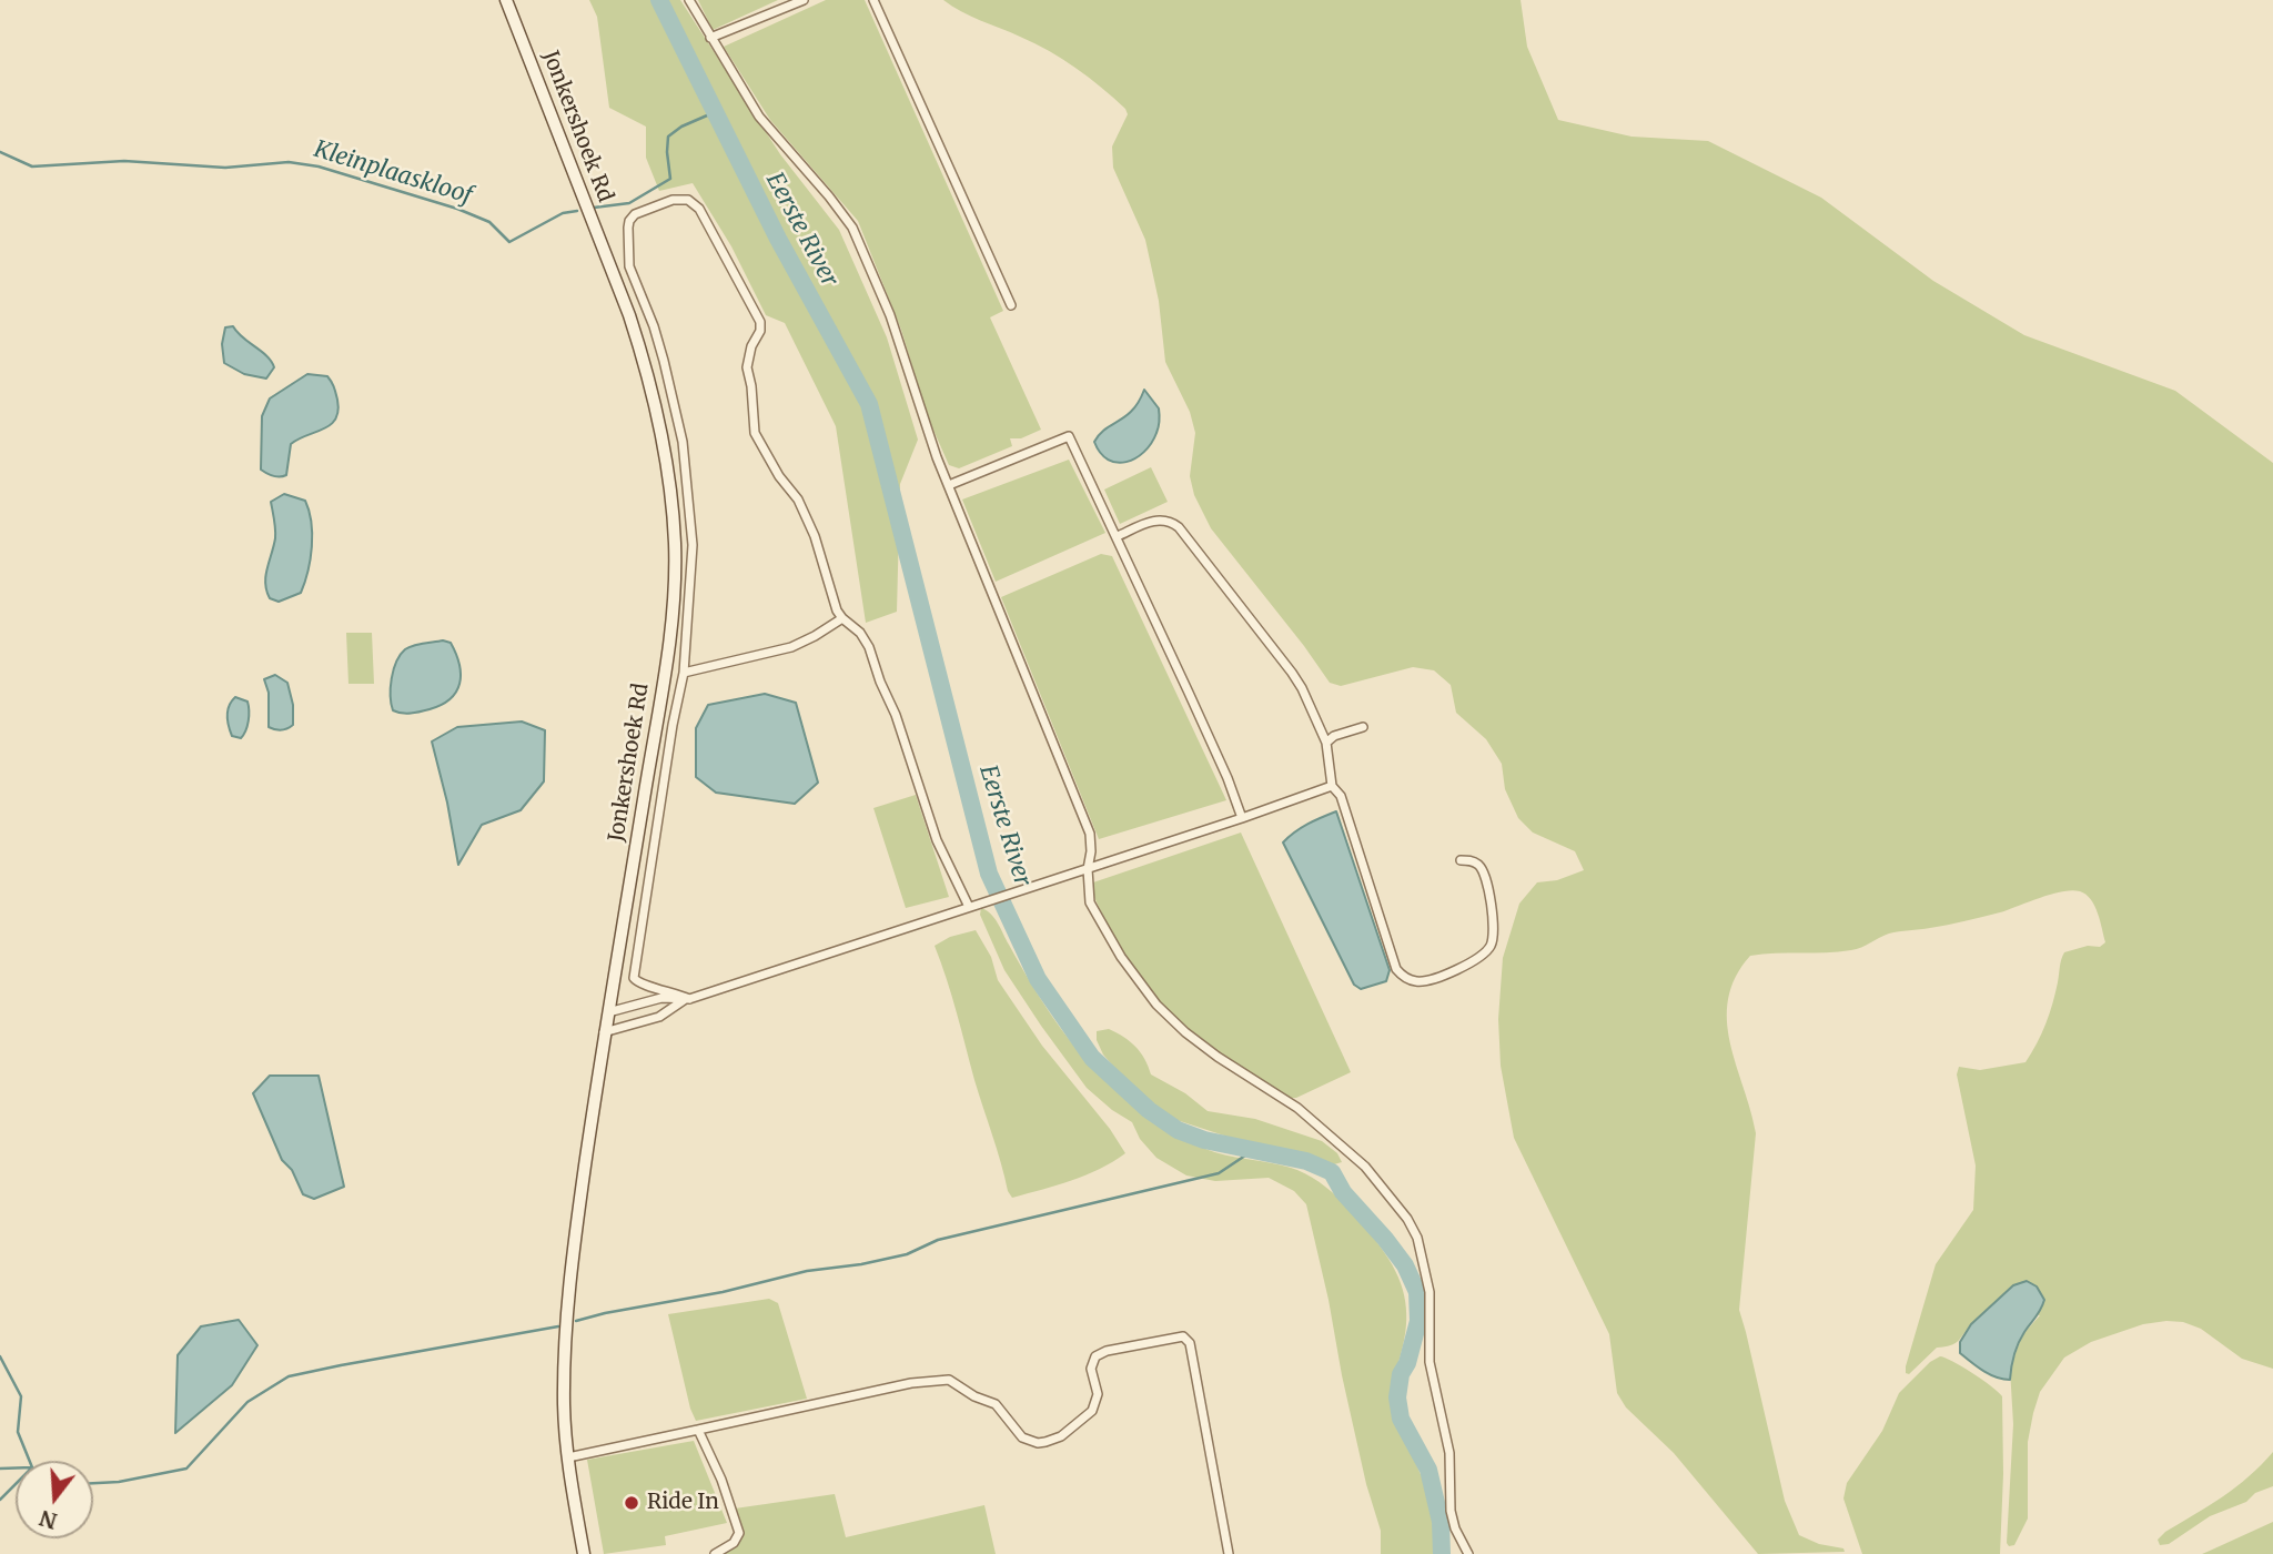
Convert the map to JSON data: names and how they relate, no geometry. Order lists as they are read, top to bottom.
{
  "streets": {
    "street": ["Jonkershoek Rd"]
  },
  "water": ["Kleinplaaskloof", "Eerste River"],
  "places": ["Ride In"],
  "north": "bottom"
}
